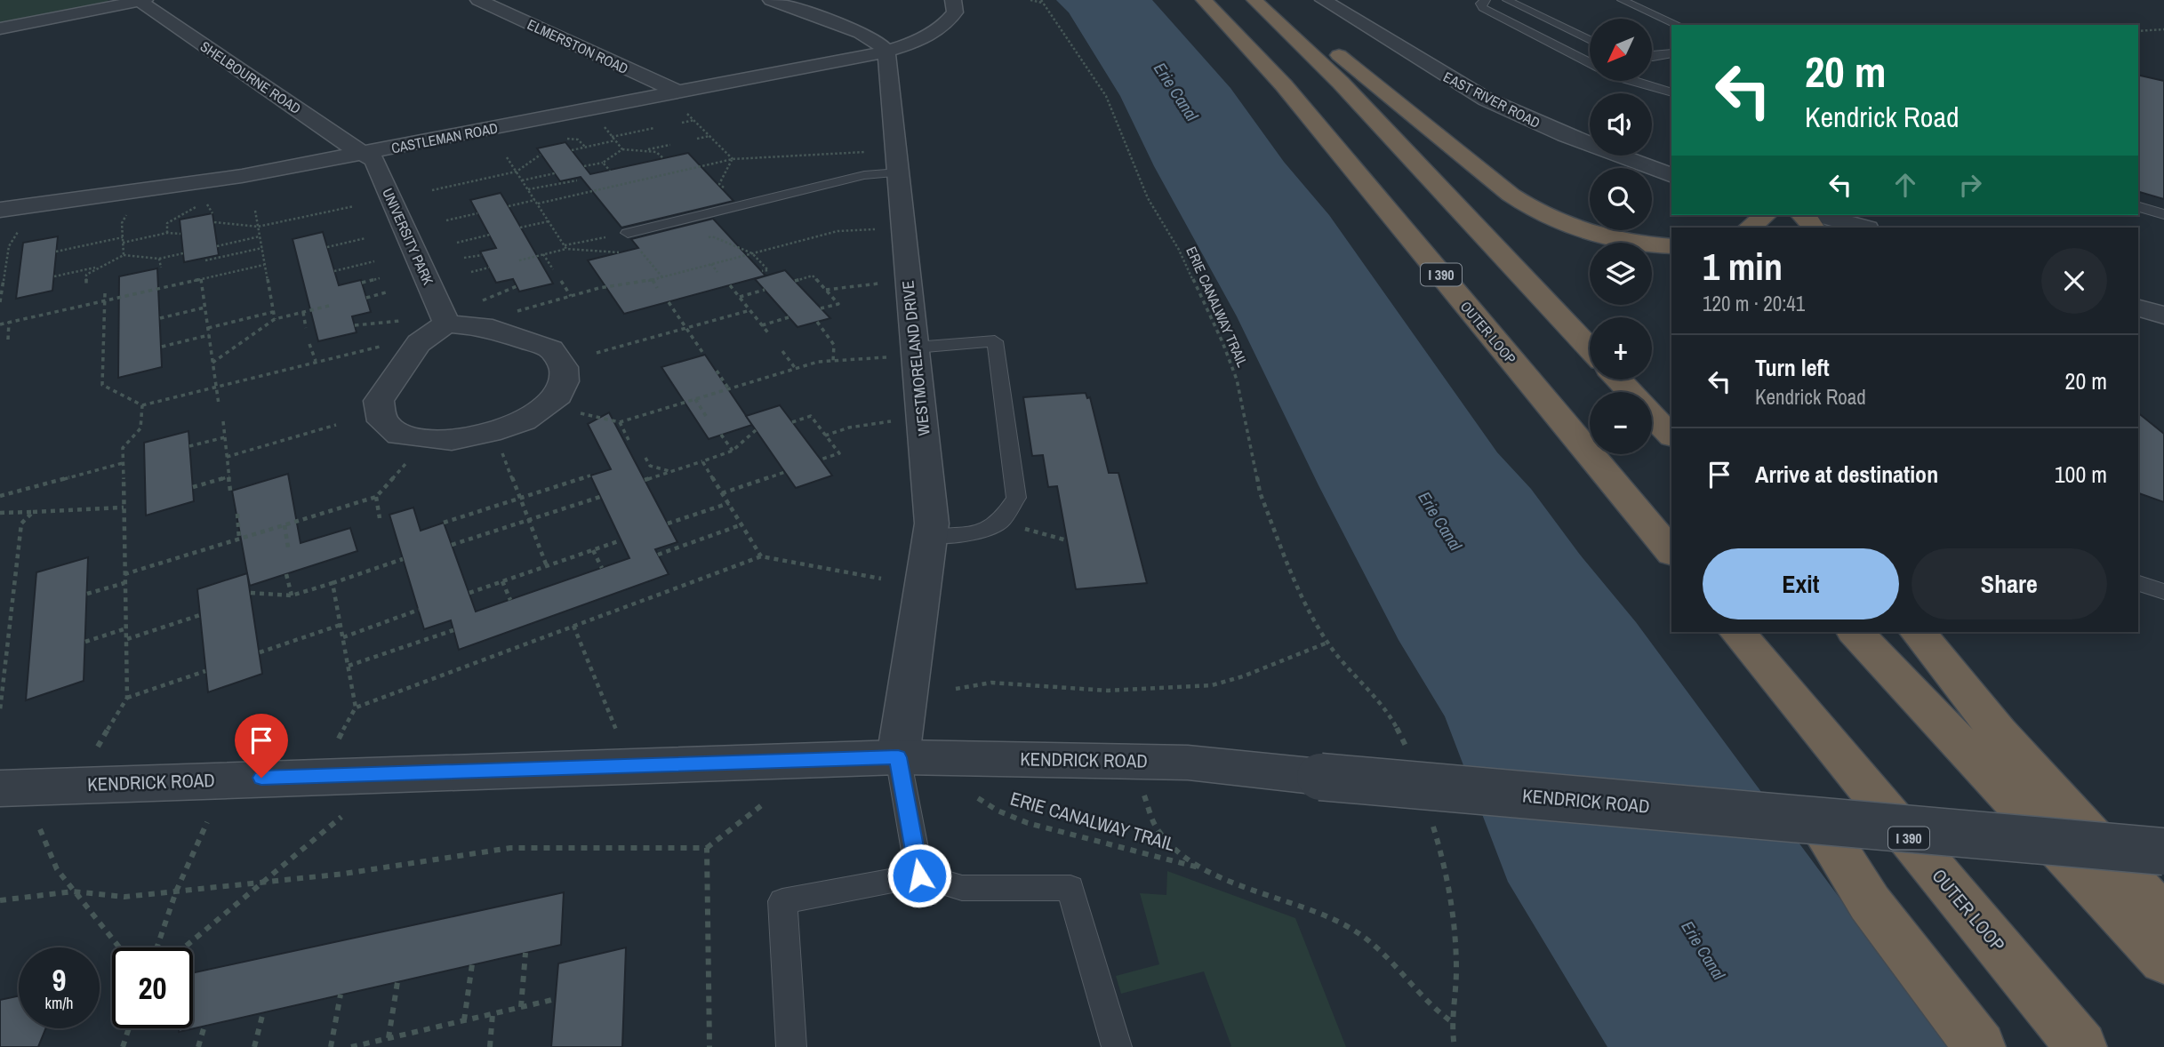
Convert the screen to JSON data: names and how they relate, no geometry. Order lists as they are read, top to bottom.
{
  "streets": {
    "highway": ["I 390", "OUTER LOOP"],
    "street": [
      "ELMERSTON ROAD",
      "SHELBOURNE ROAD",
      "EAST RIVER ROAD",
      "CASTLEMAN ROAD",
      "UNIVERSITY PARK",
      "WESTMORELAND DRIVE",
      "KENDRICK ROAD"
    ],
    "path": ["ERIE CANALWAY TRAIL"]
  },
  "crossings": [
    ["ELMERSTON ROAD", "CASTLEMAN ROAD"],
    ["SHELBOURNE ROAD", "CASTLEMAN ROAD"],
    ["SHELBOURNE ROAD", "UNIVERSITY PARK"],
    ["CASTLEMAN ROAD", "UNIVERSITY PARK"],
    ["CASTLEMAN ROAD", "WESTMORELAND DRIVE"],
    ["ERIE CANALWAY TRAIL", "KENDRICK ROAD"],
    ["WESTMORELAND DRIVE", "KENDRICK ROAD"]
  ],
  "water": ["Erie Canal"],
  "north": "bottom left",
  "page": {
    "map_buttons": ["+", "−"],
    "turn": ["20 m", "Kendrick Road"],
    "heading": ["1 min", "120 m · 20:41"],
    "list": [
      {
        "name": "Turn left",
        "note": "Kendrick Road",
        "value": "20 m"
      },
      {
        "name": "Arrive at destination",
        "value": "100 m"
      }
    ],
    "buttons": ["Exit", "Share"],
    "speed": "9 km/h",
    "limit": "20"
  }
}
